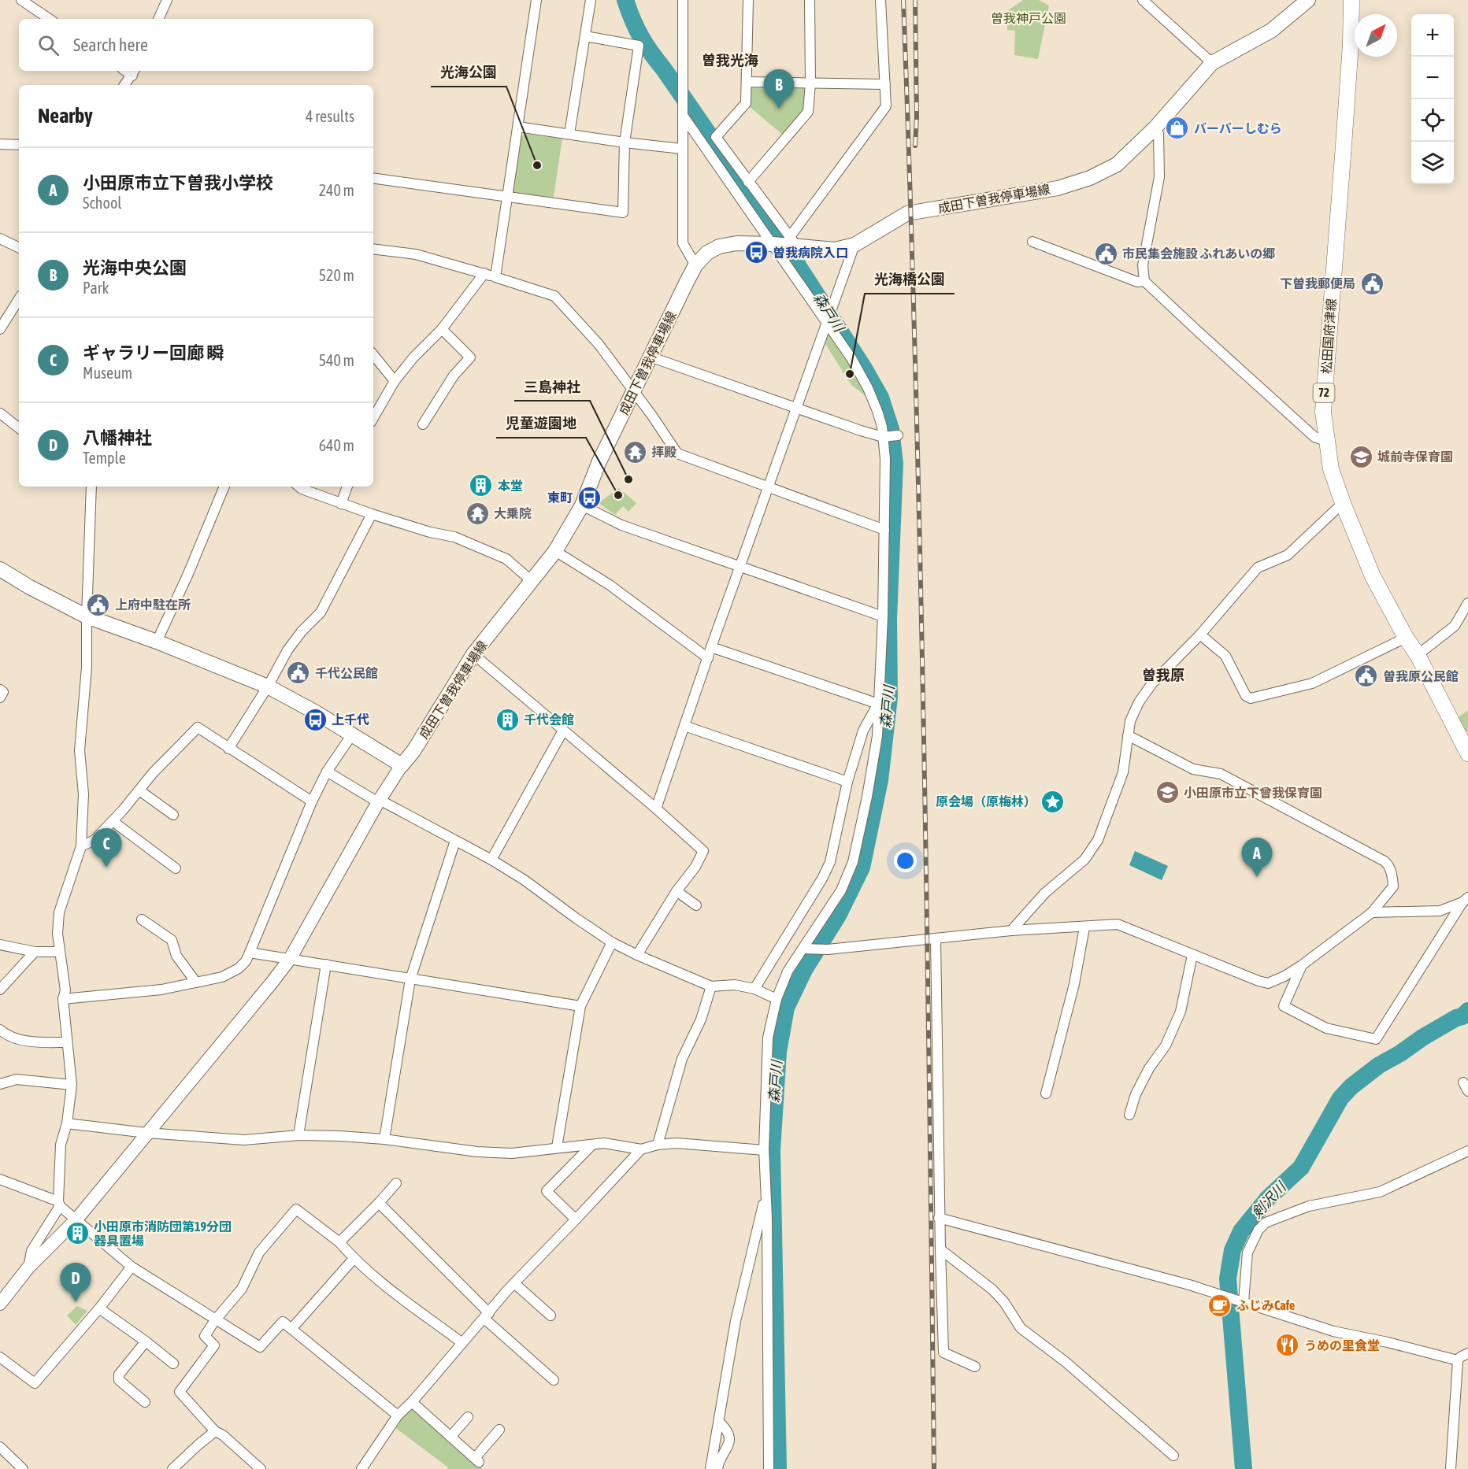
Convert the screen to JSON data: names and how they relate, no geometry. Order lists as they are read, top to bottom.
{
  "streets": {
    "main road": ["成田下曽我停車場線", "松田国府津線", "72"]
  },
  "districts": ["曽我光海", "曽我原"],
  "water": ["森戸川", "剣沢川"],
  "parks": ["曽我神戸公園"],
  "places": {
    "shop": ["バーバーしむら"],
    "other": [
      "光海公園",
      "光海橋公園",
      "三島神社",
      "児童遊園地"
    ],
    "bus stop": ["曽我病院入口", "東町", "上千代"],
    "public building": [
      "市民集会施設 ふれあいの郷",
      "下曽我郵便局",
      "上府中駐在所",
      "千代公民館",
      "曽我原公民館"
    ],
    "temple": ["拝殿", "大乗院"],
    "school or university": ["城前寺保育園", "小田原市立下曾我保育園"],
    "building": ["本堂", "千代会館", "小田原市消防団第19分団 器具置場"],
    "place": ["原会場（原梅林）"],
    "cafe": ["ふじみCafe"],
    "restaurant": ["うめの里食堂"]
  },
  "north": "top right",
  "page": {
    "map_buttons": ["+", "−"],
    "search": "Search here",
    "pins": [
      "B",
      "C",
      "A",
      "D"
    ],
    "heading": ["Nearby", "4 results"],
    "list": [
      {
        "mark": "A",
        "name": "小田原市立下曽我小学校",
        "note": "School",
        "value": "240 m"
      },
      {
        "mark": "B",
        "name": "光海中央公園",
        "note": "Park",
        "value": "520 m"
      },
      {
        "mark": "C",
        "name": "ギャラリー回廊 瞬",
        "note": "Museum",
        "value": "540 m"
      },
      {
        "mark": "D",
        "name": "八幡神社",
        "note": "Temple",
        "value": "640 m"
      }
    ]
  }
}
